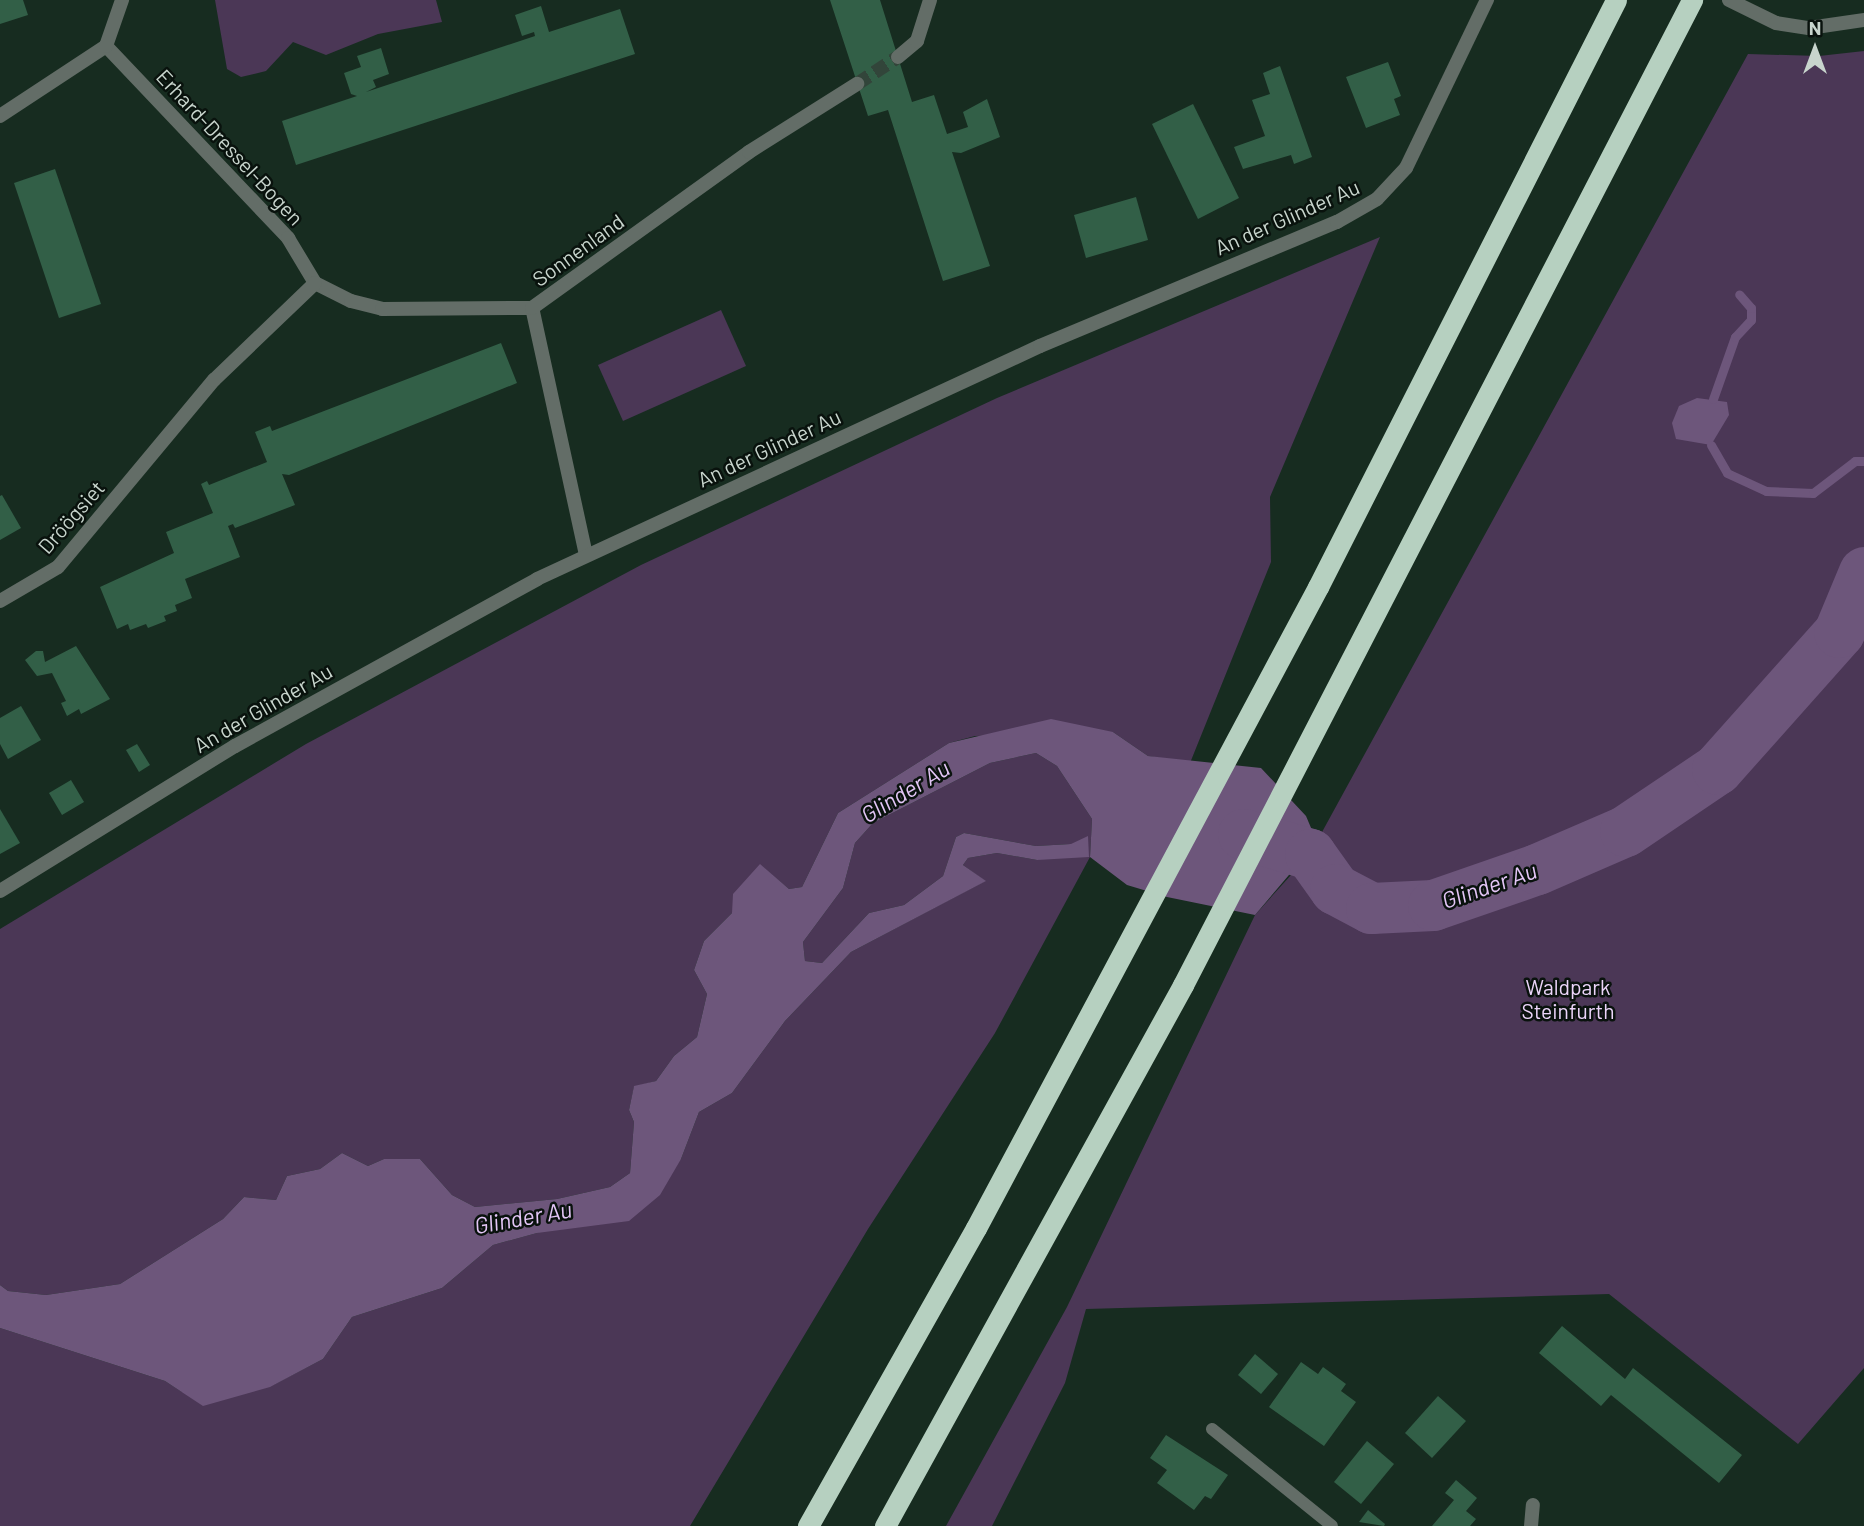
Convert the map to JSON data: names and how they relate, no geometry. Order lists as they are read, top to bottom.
{
  "streets": {
    "street": [
      "Erhard-Dressel-Bogen",
      "An der Glinder Au",
      "Sonnenland",
      "Dröögsiet"
    ]
  },
  "crossings": [
    ["Erhard-Dressel-Bogen", "Dröögsiet"],
    ["An der Glinder Au", "Sonnenland"]
  ],
  "water": ["Glinder Au"],
  "parks": ["Waldpark Steinfurth"],
  "north": "top"
}
